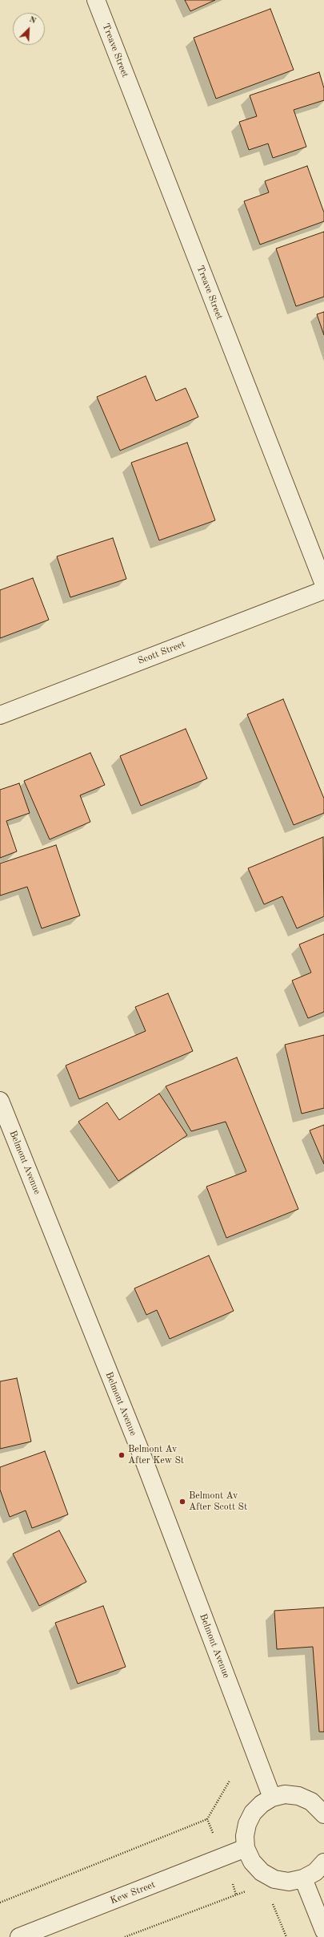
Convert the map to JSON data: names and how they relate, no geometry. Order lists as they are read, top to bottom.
{
  "streets": {
    "street": [
      "Treave Street",
      "Scott Street",
      "Belmont Avenue",
      "Kew Street"
    ]
  },
  "places": ["Belmont Av After Kew St", "Belmont Av After Scott St"],
  "north": "top right"
}
